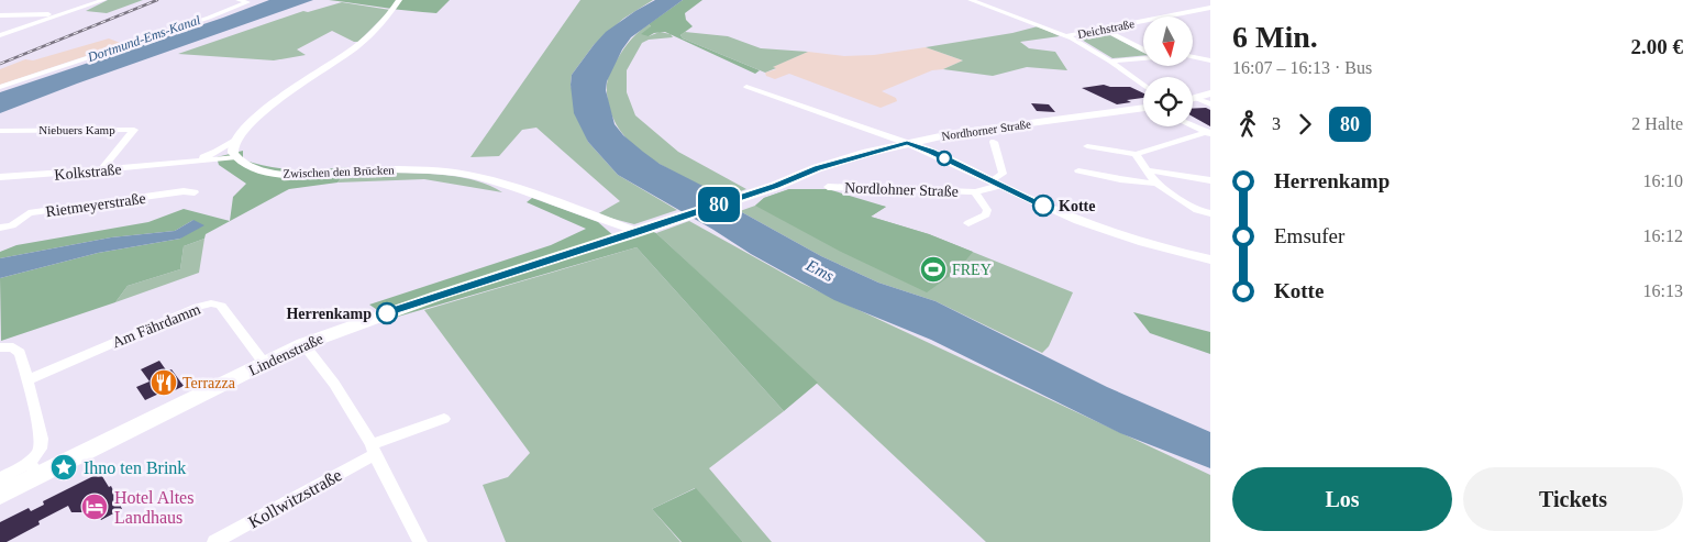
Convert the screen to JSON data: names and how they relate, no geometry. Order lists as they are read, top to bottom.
{
  "streets": {
    "main road": ["Nordhorner Straße", "Lindenstraße"],
    "street": [
      "Deichstraße",
      "Niebuers Kamp",
      "Kolkstraße",
      "Zwischen den Brücken",
      "Nordlohner Straße",
      "Rietmeyerstraße",
      "Am Fährdamm",
      "Kollwitzstraße"
    ]
  },
  "crossings": [
    ["Niebuers Kamp", "Kolkstraße"],
    ["Nordhorner Straße", "Nordlohner Straße"],
    ["Nordhorner Straße", "Lindenstraße"],
    ["Kolkstraße", "Zwischen den Brücken"],
    ["Zwischen den Brücken", "Lindenstraße"],
    ["Am Fährdamm", "Lindenstraße"]
  ],
  "water": ["Dortmund-Ems-Kanal", "Ems"],
  "places": {
    "other": ["Kotte", "Herrenkamp"],
    "sports": ["FREY"],
    "restaurant": ["Terrazza"],
    "place": ["Ihno ten Brink"],
    "hotel": ["Hotel Altes Landhaus"]
  },
  "lines": ["bus line 80"],
  "north": "bottom",
  "page": {
    "on_map": "80",
    "heading": ["6 Min.", "16:07 – 16:13 · Bus", "2.00 €"],
    "legs": ["3", "80", "2 Halte"],
    "list": [
      {
        "name": "Herrenkamp",
        "value": "16:10"
      },
      {
        "name": "Emsufer",
        "value": "16:12"
      },
      {
        "name": "Kotte",
        "value": "16:13"
      }
    ],
    "buttons": ["Los", "Tickets"]
  }
}
